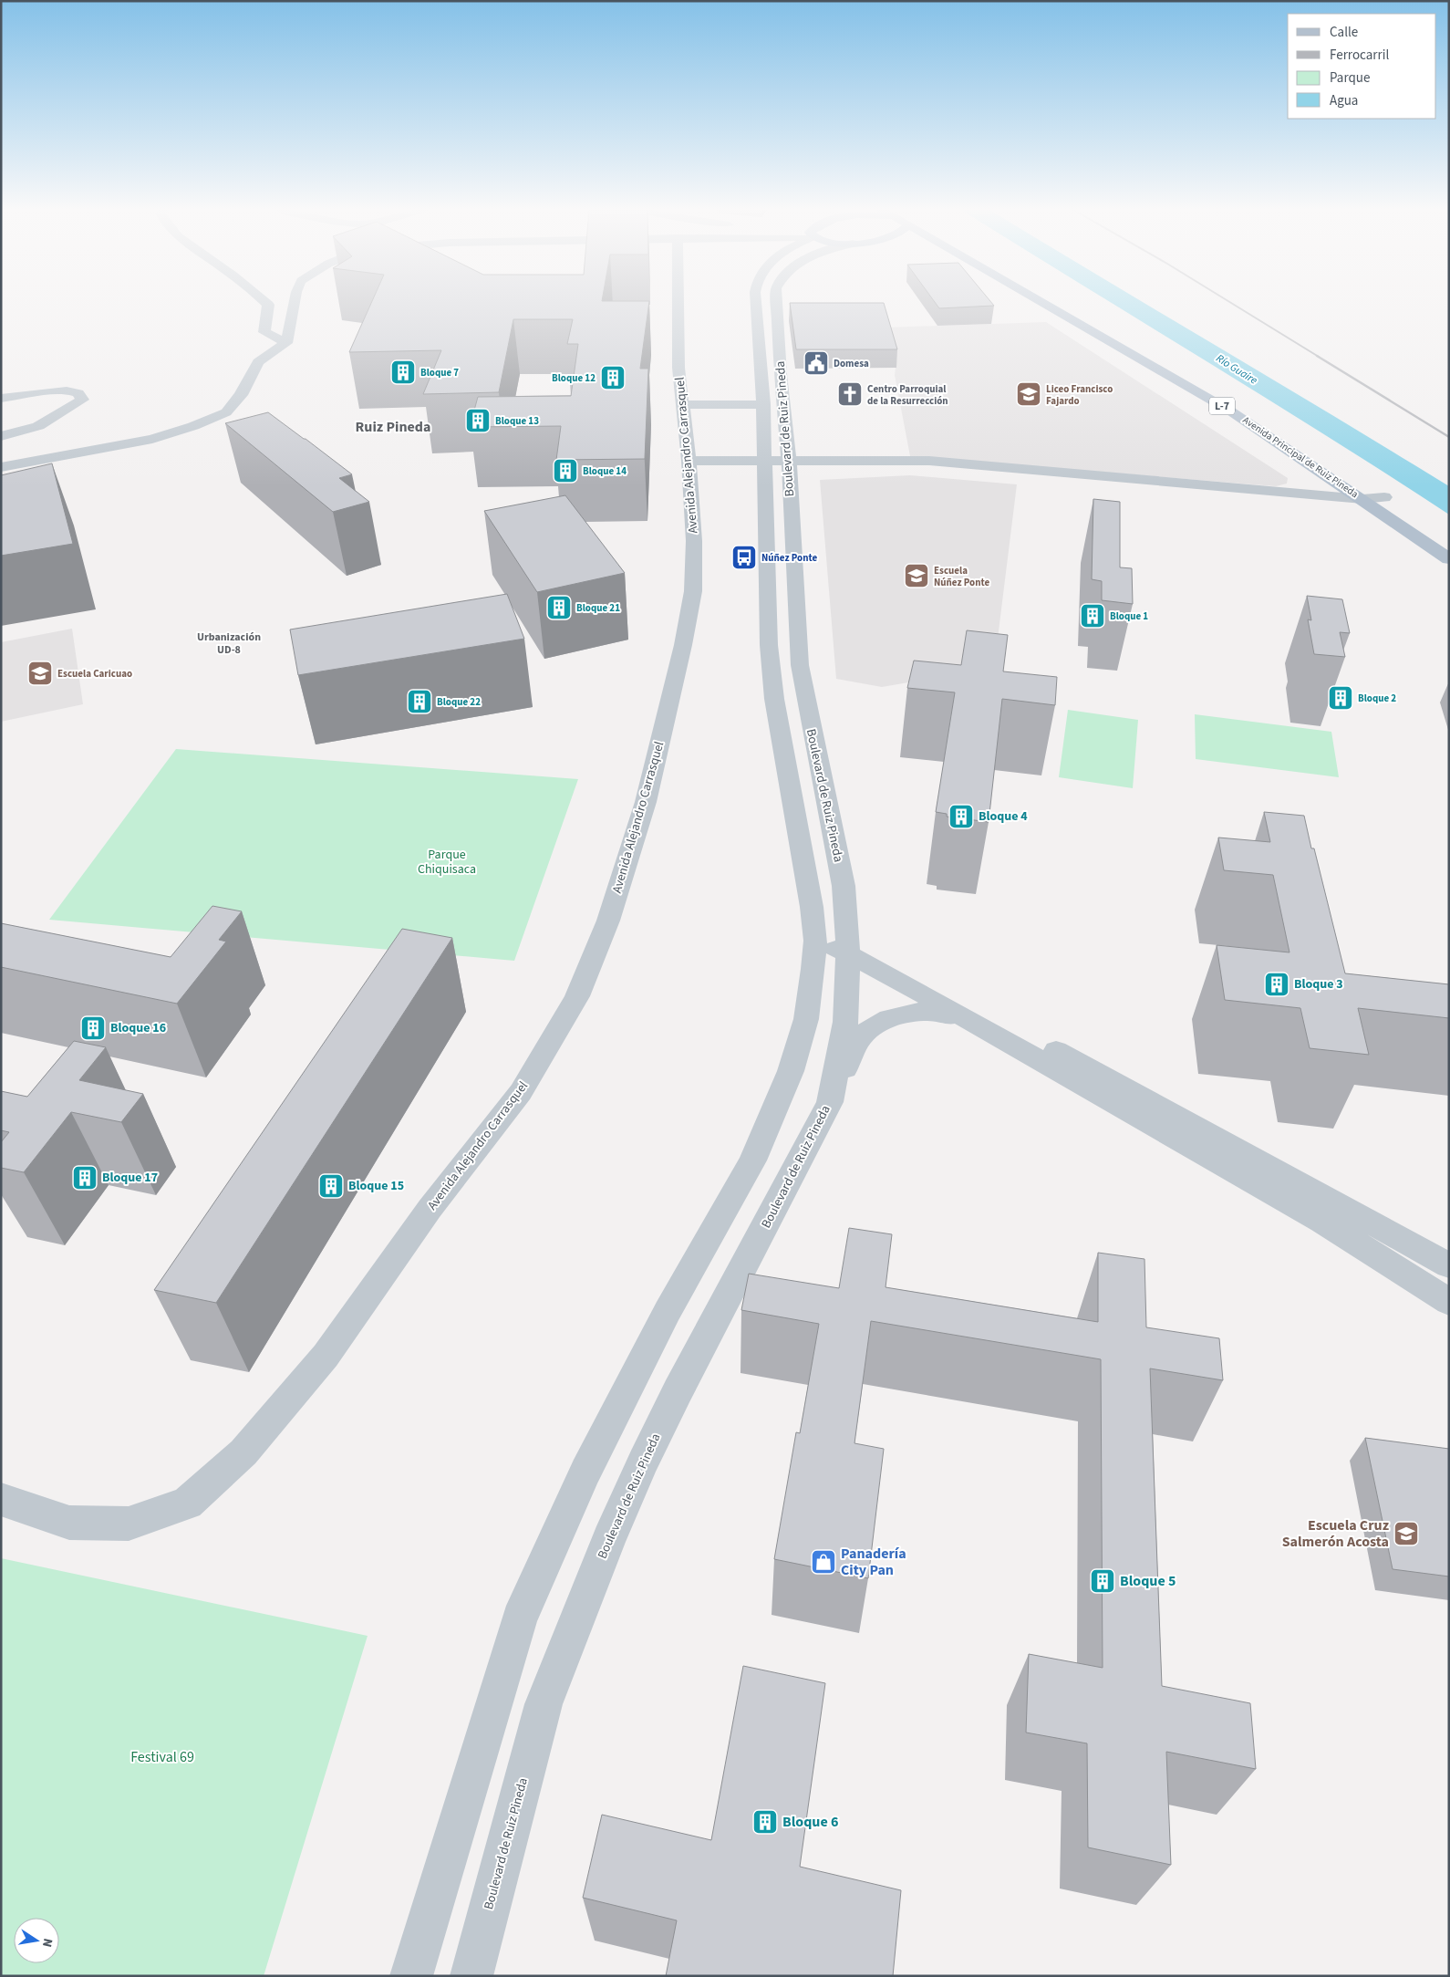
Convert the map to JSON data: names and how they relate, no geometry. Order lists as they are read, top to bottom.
{
  "streets": {
    "main road": ["L-7", "Avenida Principal de Ruiz Pineda"],
    "street": ["Boulevard de Ruiz Pineda", "Avenida Alejandro Carrasquel"]
  },
  "districts": ["Ruiz Pineda", "Urbanización UD-8"],
  "water": ["Río Guaire"],
  "parks": ["Parque Chiquisaca", "Festival 69"],
  "places": {
    "public building": ["Domesa"],
    "building": [
      "Bloque 7",
      "Bloque 12",
      "Bloque 13",
      "Bloque 14",
      "Bloque 21",
      "Bloque 1",
      "Bloque 2",
      "Bloque 22",
      "Bloque 4",
      "Bloque 3",
      "Bloque 16",
      "Bloque 17",
      "Bloque 15",
      "Bloque 5",
      "Bloque 6"
    ],
    "church": ["Centro Parroquial de la Resurrección"],
    "school or university": [
      "Liceo Francisco Fajardo",
      "Escuela Núñez Ponte",
      "Escuela Caricuao",
      "Escuela Cruz Salmerón Acosta"
    ],
    "bus stop": ["Núñez Ponte"],
    "shop": ["Panadería City Pan"]
  },
  "legend": [
    "Calle",
    "Ferrocarril",
    "Parque",
    "Agua"
  ],
  "north": "right"
}
